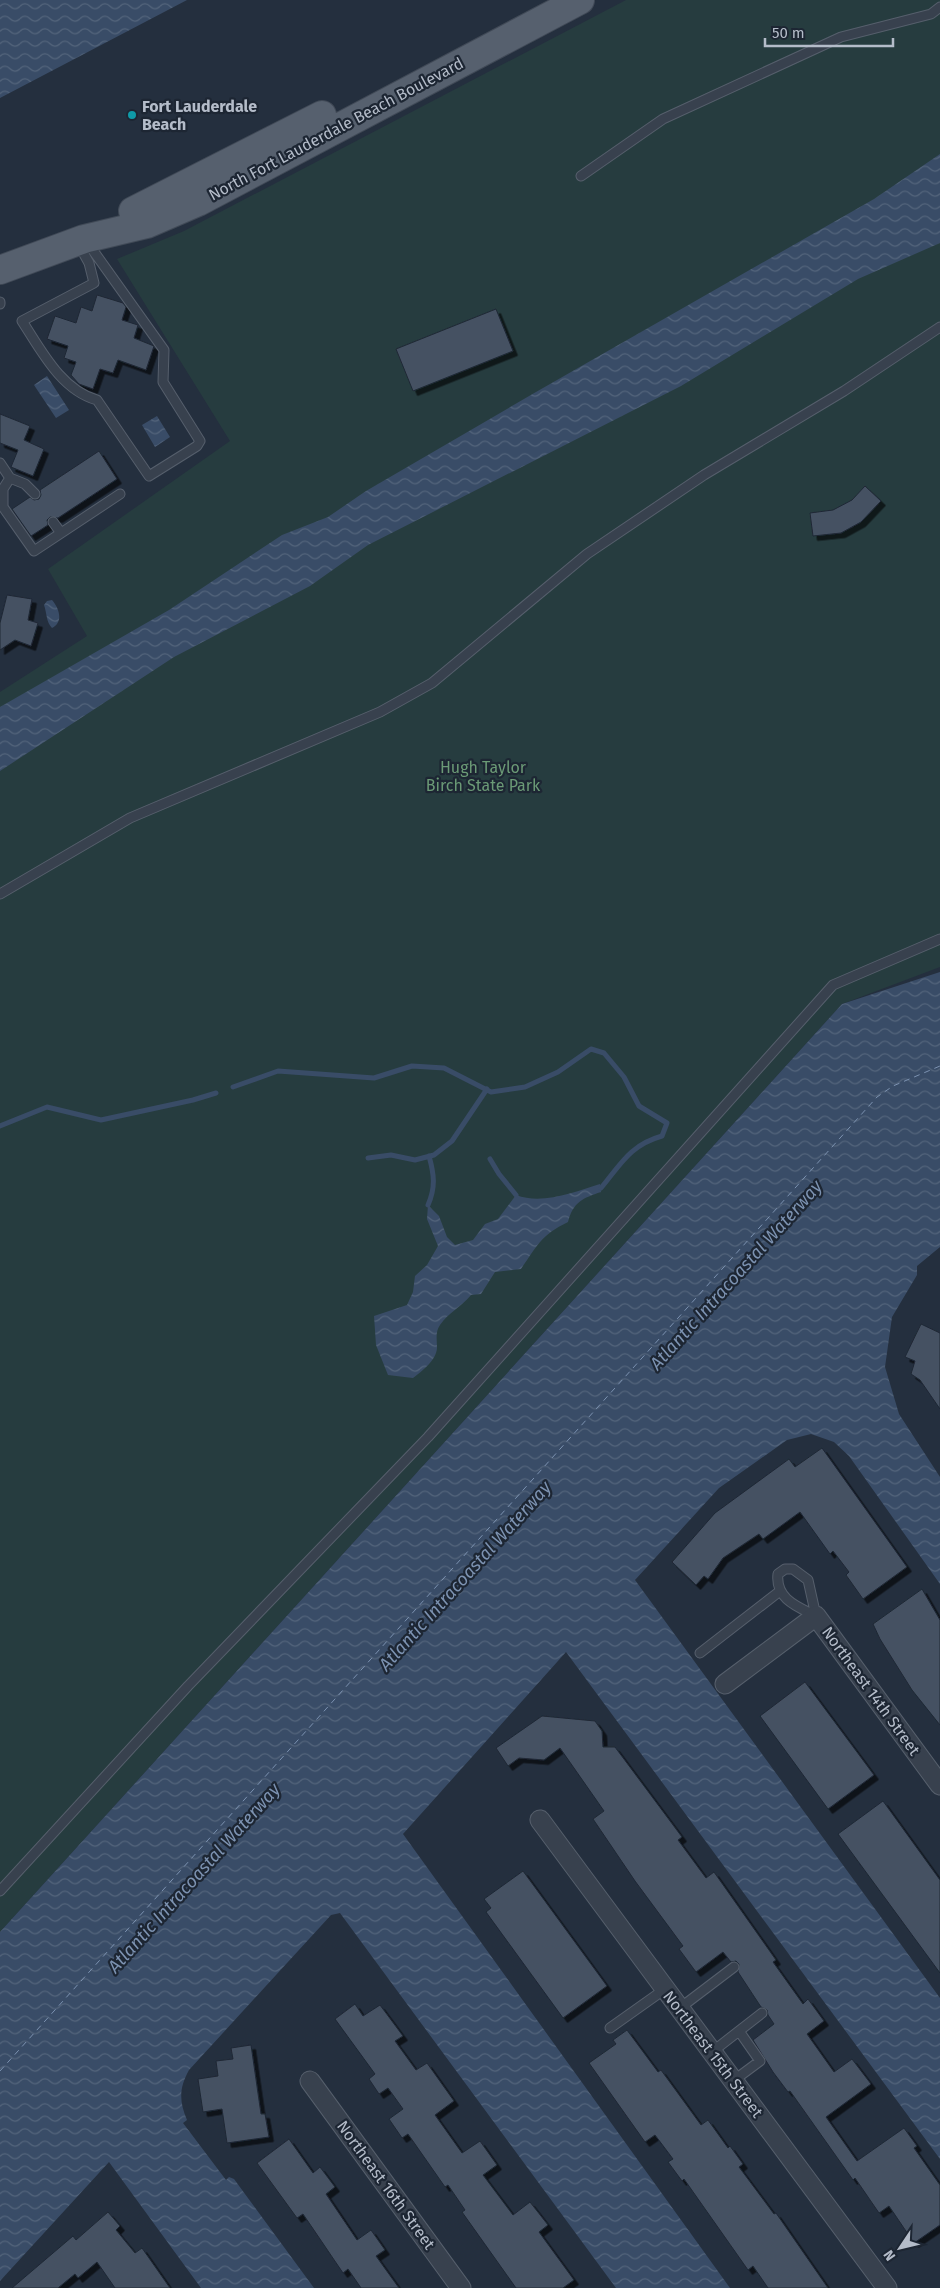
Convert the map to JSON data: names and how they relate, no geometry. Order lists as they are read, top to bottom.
{
  "streets": {
    "main road": ["North Fort Lauderdale Beach Boulevard"],
    "street": ["Northeast 14th Street", "Northeast 15th Street", "Northeast 16th Street"]
  },
  "water": ["Atlantic Intracoastal Waterway"],
  "parks": ["Hugh Taylor Birch State Park"],
  "places": ["Fort Lauderdale Beach"],
  "scale_bar": "50 m",
  "north": "bottom left"
}
